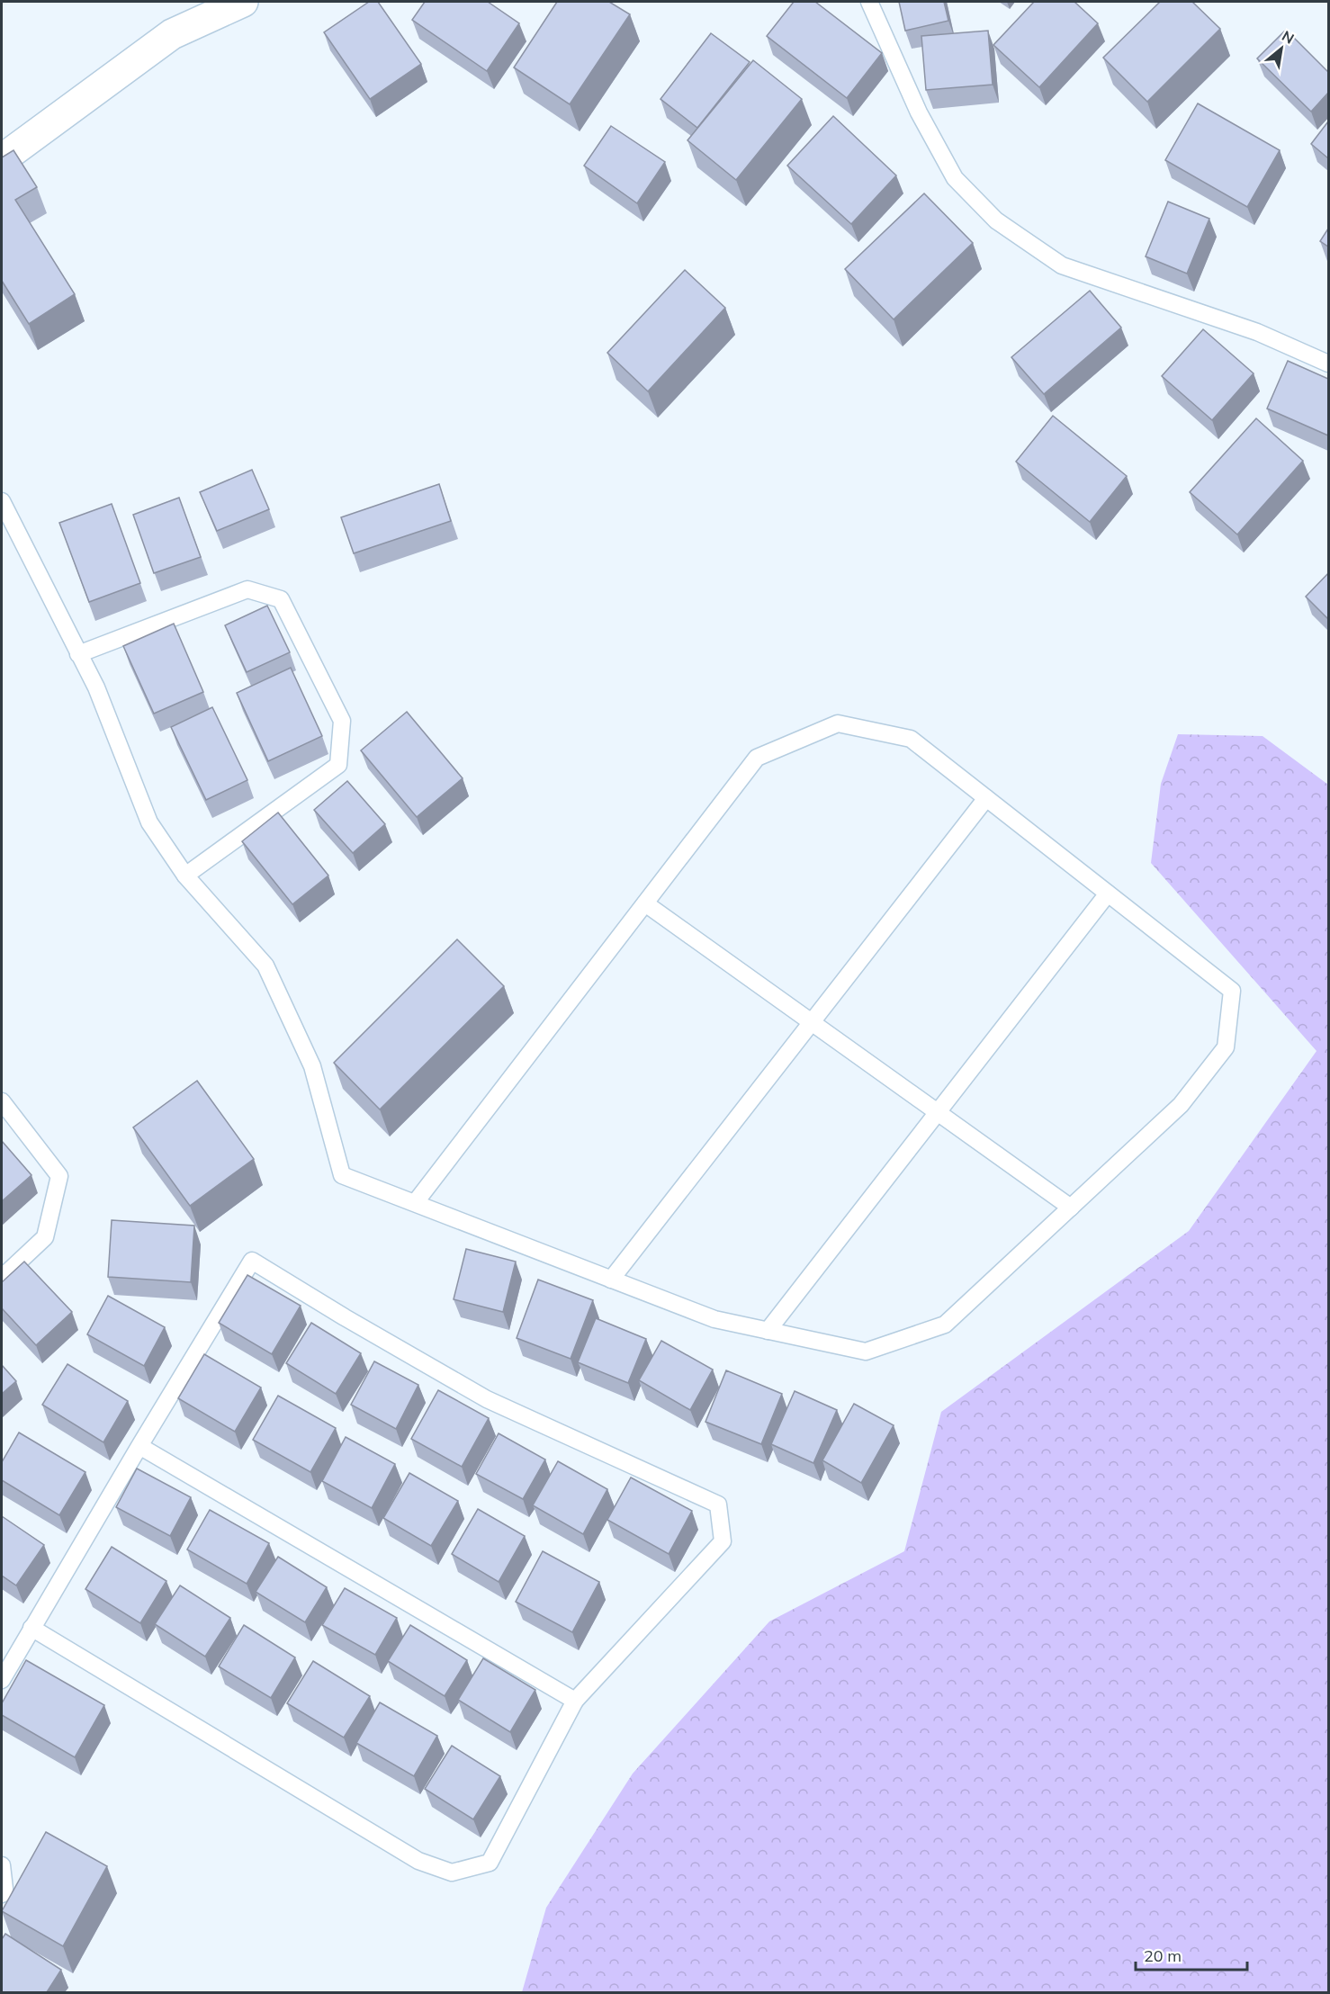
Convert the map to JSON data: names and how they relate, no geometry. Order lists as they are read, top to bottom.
{
  "scale_bar": "20 m",
  "north": "top right"
}
